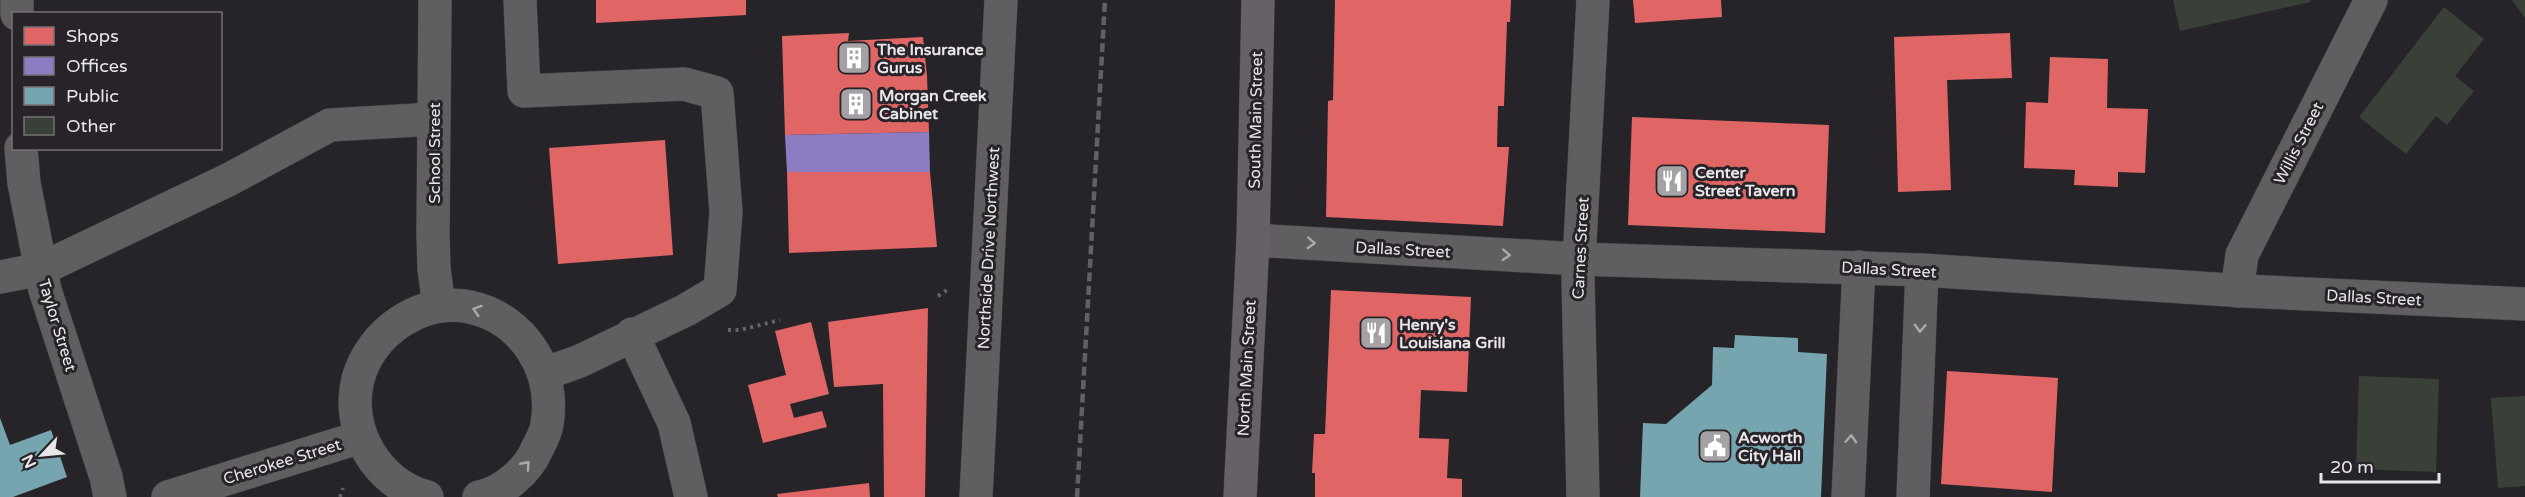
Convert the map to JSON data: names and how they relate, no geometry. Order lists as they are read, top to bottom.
{
  "streets": {
    "main road": ["South Main Street", "North Main Street"],
    "street": [
      "Willis Street",
      "School Street",
      "Northside Drive Northwest",
      "Carnes Street",
      "Dallas Street",
      "Taylor Street",
      "Cherokee Street"
    ]
  },
  "crossings": [
    ["South Main Street", "Dallas Street"],
    ["South Main Street", "North Main Street"],
    ["Willis Street", "Dallas Street"],
    ["Carnes Street", "Dallas Street"],
    ["Dallas Street", "North Main Street"]
  ],
  "places": {
    "building": ["The Insurance Gurus", "Morgan Creek Cabinet"],
    "restaurant": ["Center Street Tavern", "Henry's Louisiana Grill"],
    "public building": ["Acworth City Hall"]
  },
  "legend": [
    "Shops",
    "Offices",
    "Public",
    "Other"
  ],
  "scale_bar": "20 m",
  "north": "bottom left"
}
